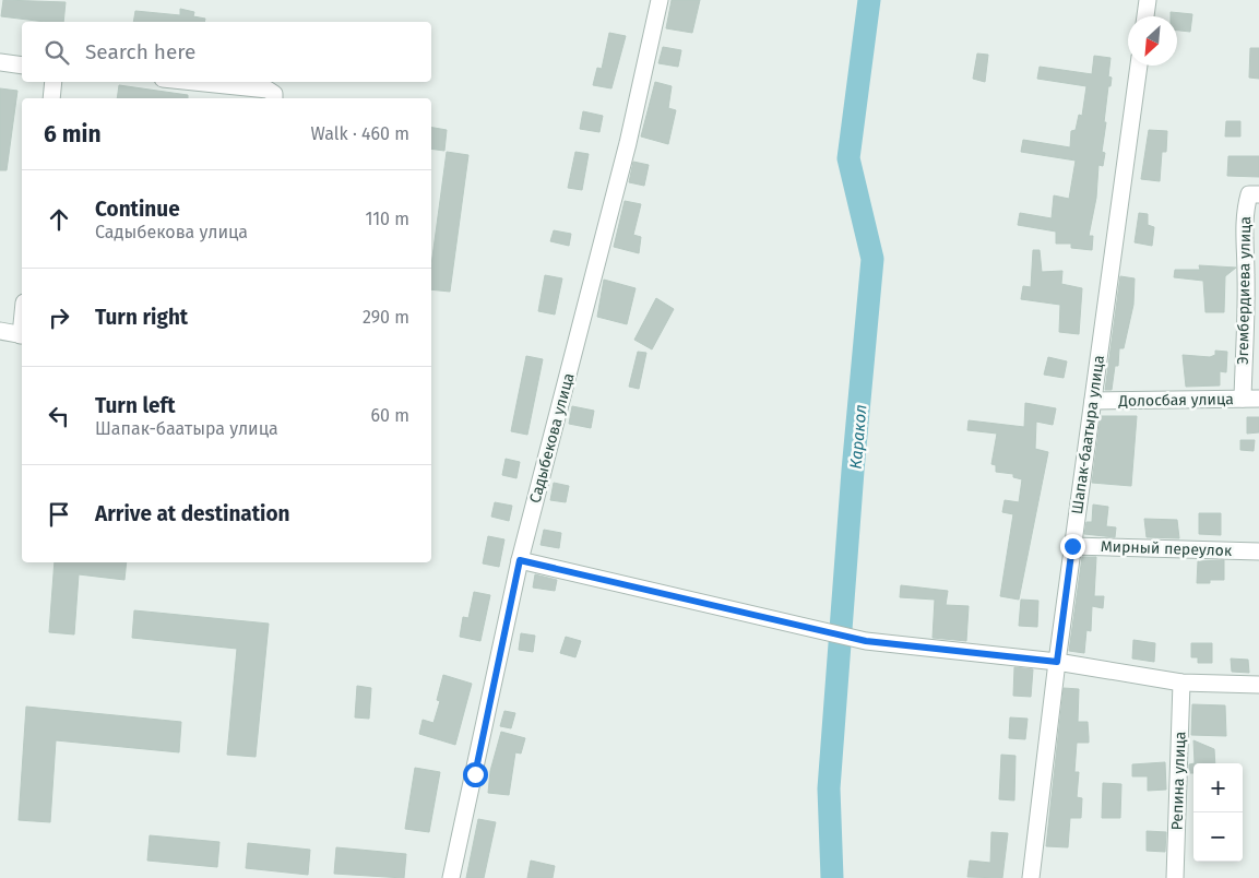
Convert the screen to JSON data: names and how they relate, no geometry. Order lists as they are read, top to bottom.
{
  "streets": {
    "street": [
      "Эгембердиева улица",
      "Долосбая улица",
      "Шапак-баатыра улица",
      "Садыбекова улица",
      "Мирный переулок",
      "Репина улица"
    ]
  },
  "crossings": [
    ["Эгембердиева улица", "Долосбая улица"],
    ["Долосбая улица", "Шапак-баатыра улица"],
    ["Шапак-баатыра улица", "Мирный переулок"]
  ],
  "water": ["Каракол"],
  "north": "bottom left",
  "page": {
    "search": "Search here",
    "heading": ["6 min", "Walk · 460 m"],
    "list": [
      ["Continue", "Садыбекова улица", "110 m"],
      ["Turn right", "290 m"],
      ["Turn left", "Шапак-баатыра улица", "60 m"],
      "Arrive at destination"
    ],
    "map_buttons": ["+", "−"]
  }
}
